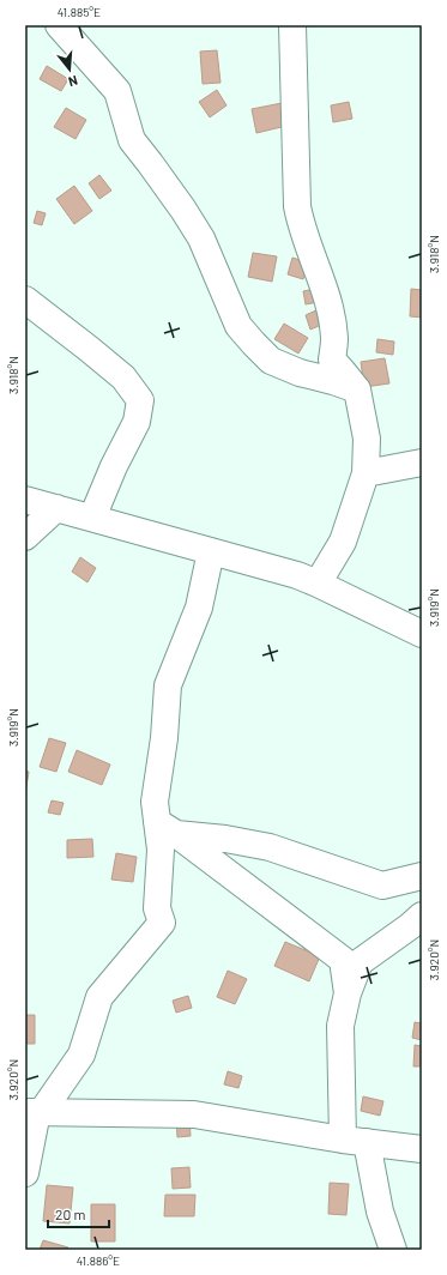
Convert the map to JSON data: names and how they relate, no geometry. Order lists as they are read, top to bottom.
{
  "scale_bar": "20 m",
  "north": "bottom",
  "coordinates": [
    "41.885°E",
    "3.918°N",
    "3.919°N",
    "3.920°N",
    "41.886°E"
  ]
}
